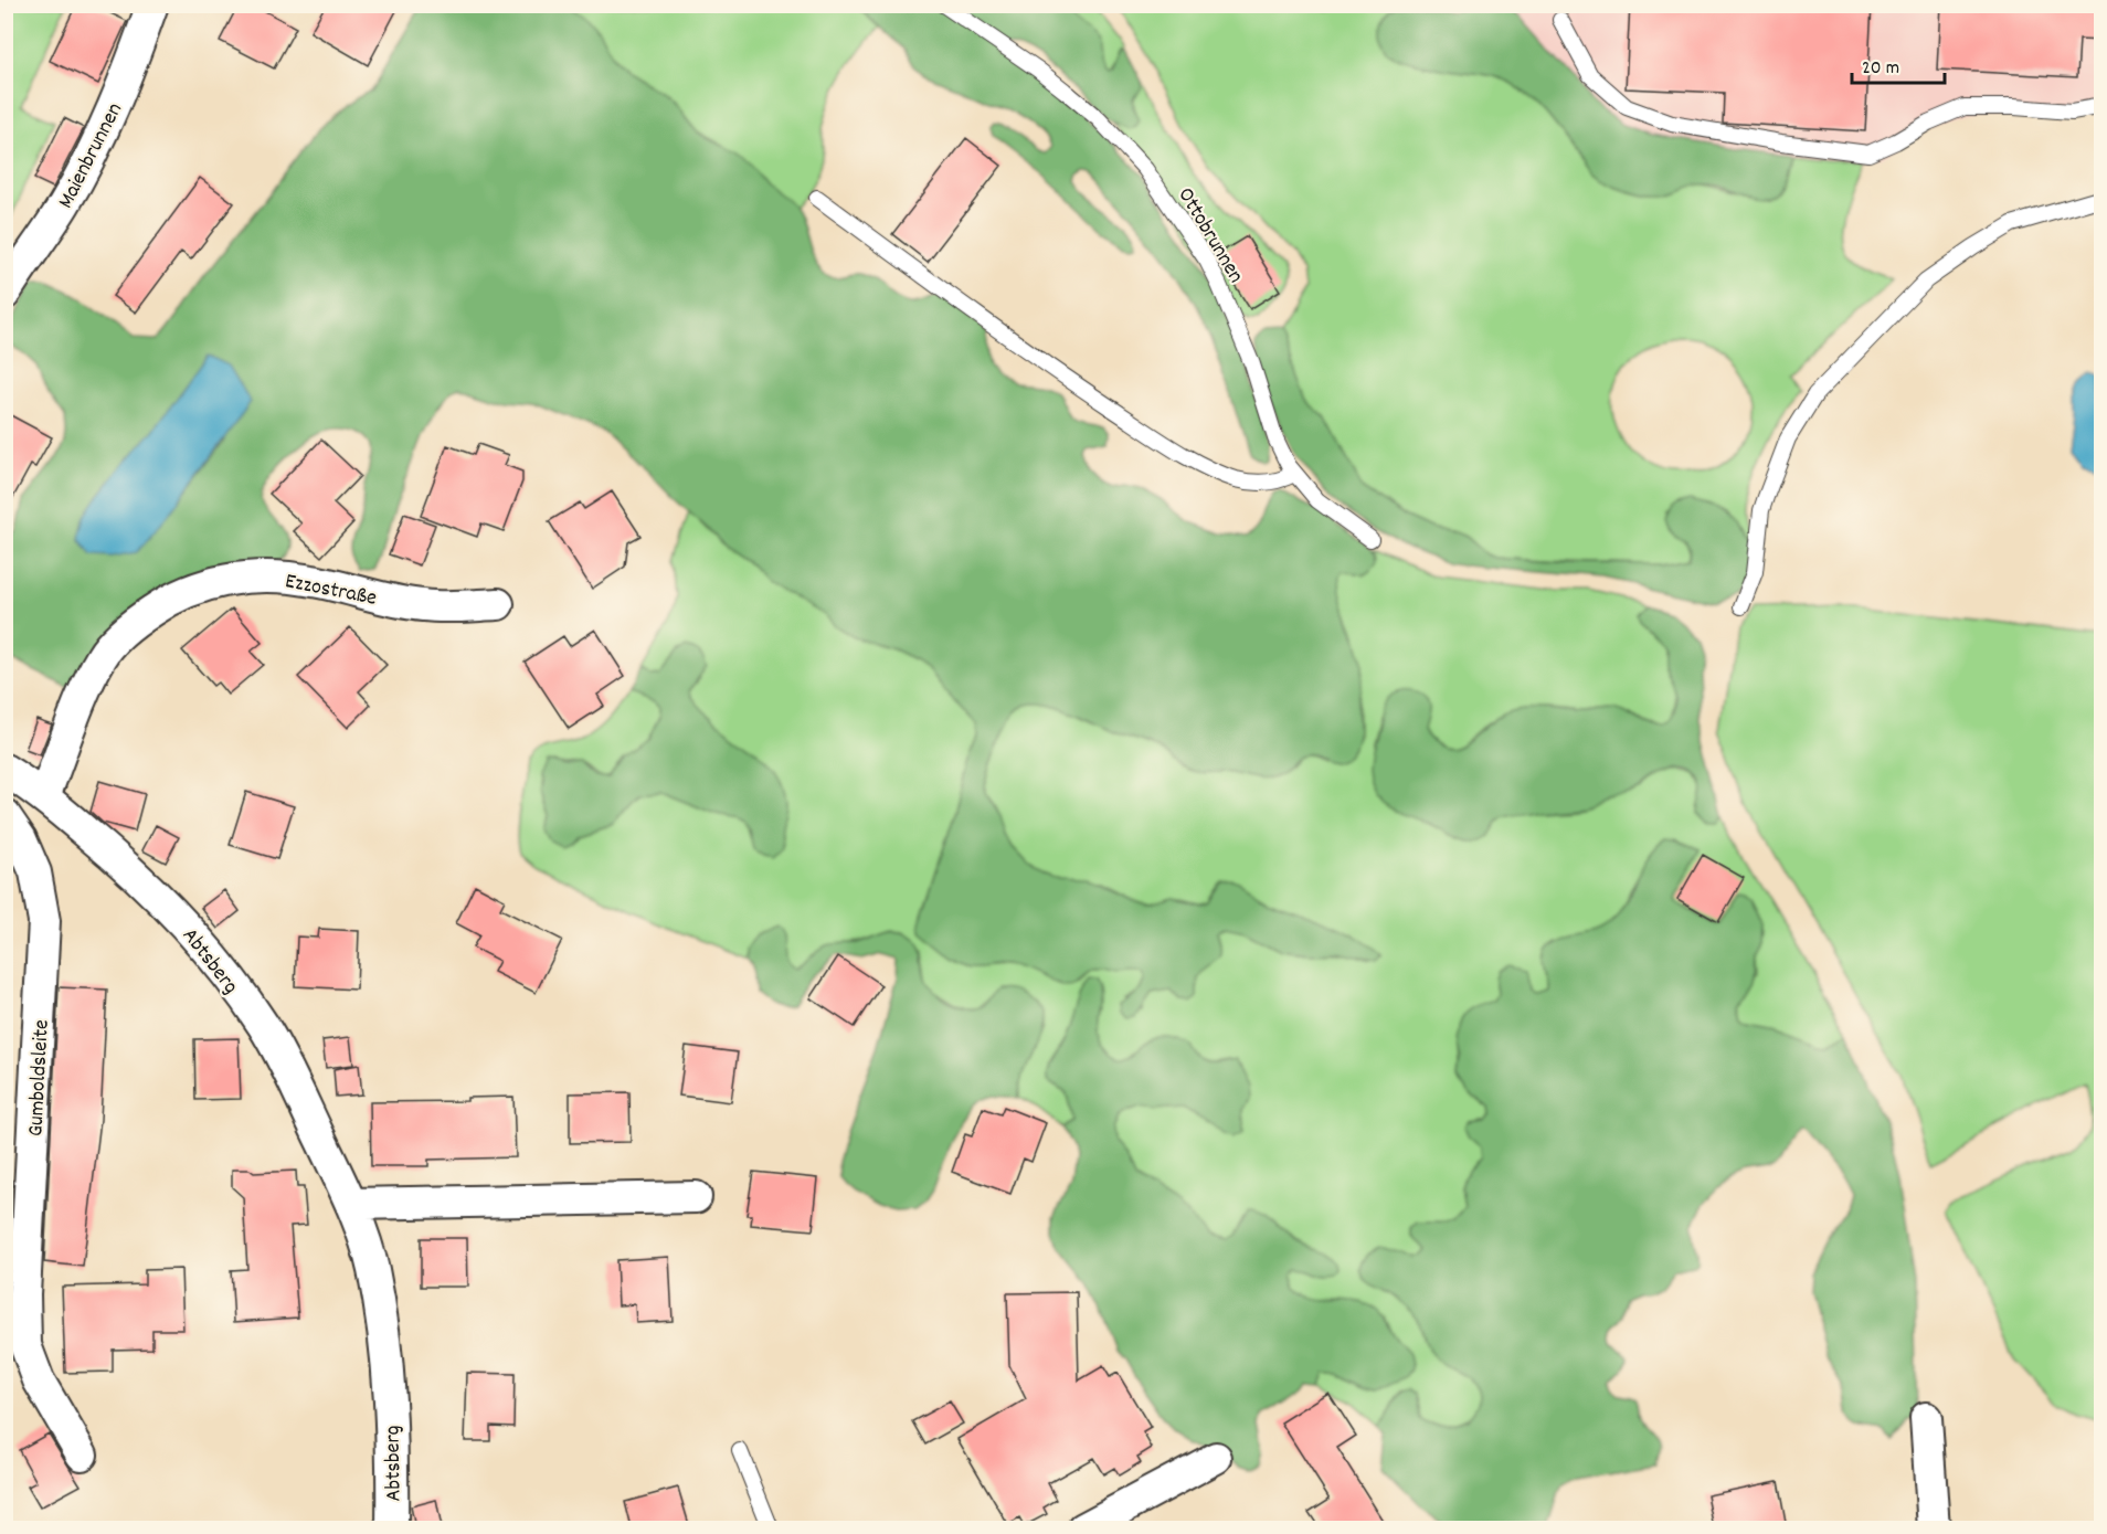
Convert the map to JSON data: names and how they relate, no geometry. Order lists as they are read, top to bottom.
{
  "streets": {
    "street": [
      "Maienbrunnen",
      "Ezzostraße",
      "Abtsberg",
      "Gumboldsleite"
    ],
    "lane": ["Ottobrunnen"]
  },
  "crossings": [
    ["Ezzostraße", "Abtsberg"]
  ],
  "scale_bar": "20 m"
}
